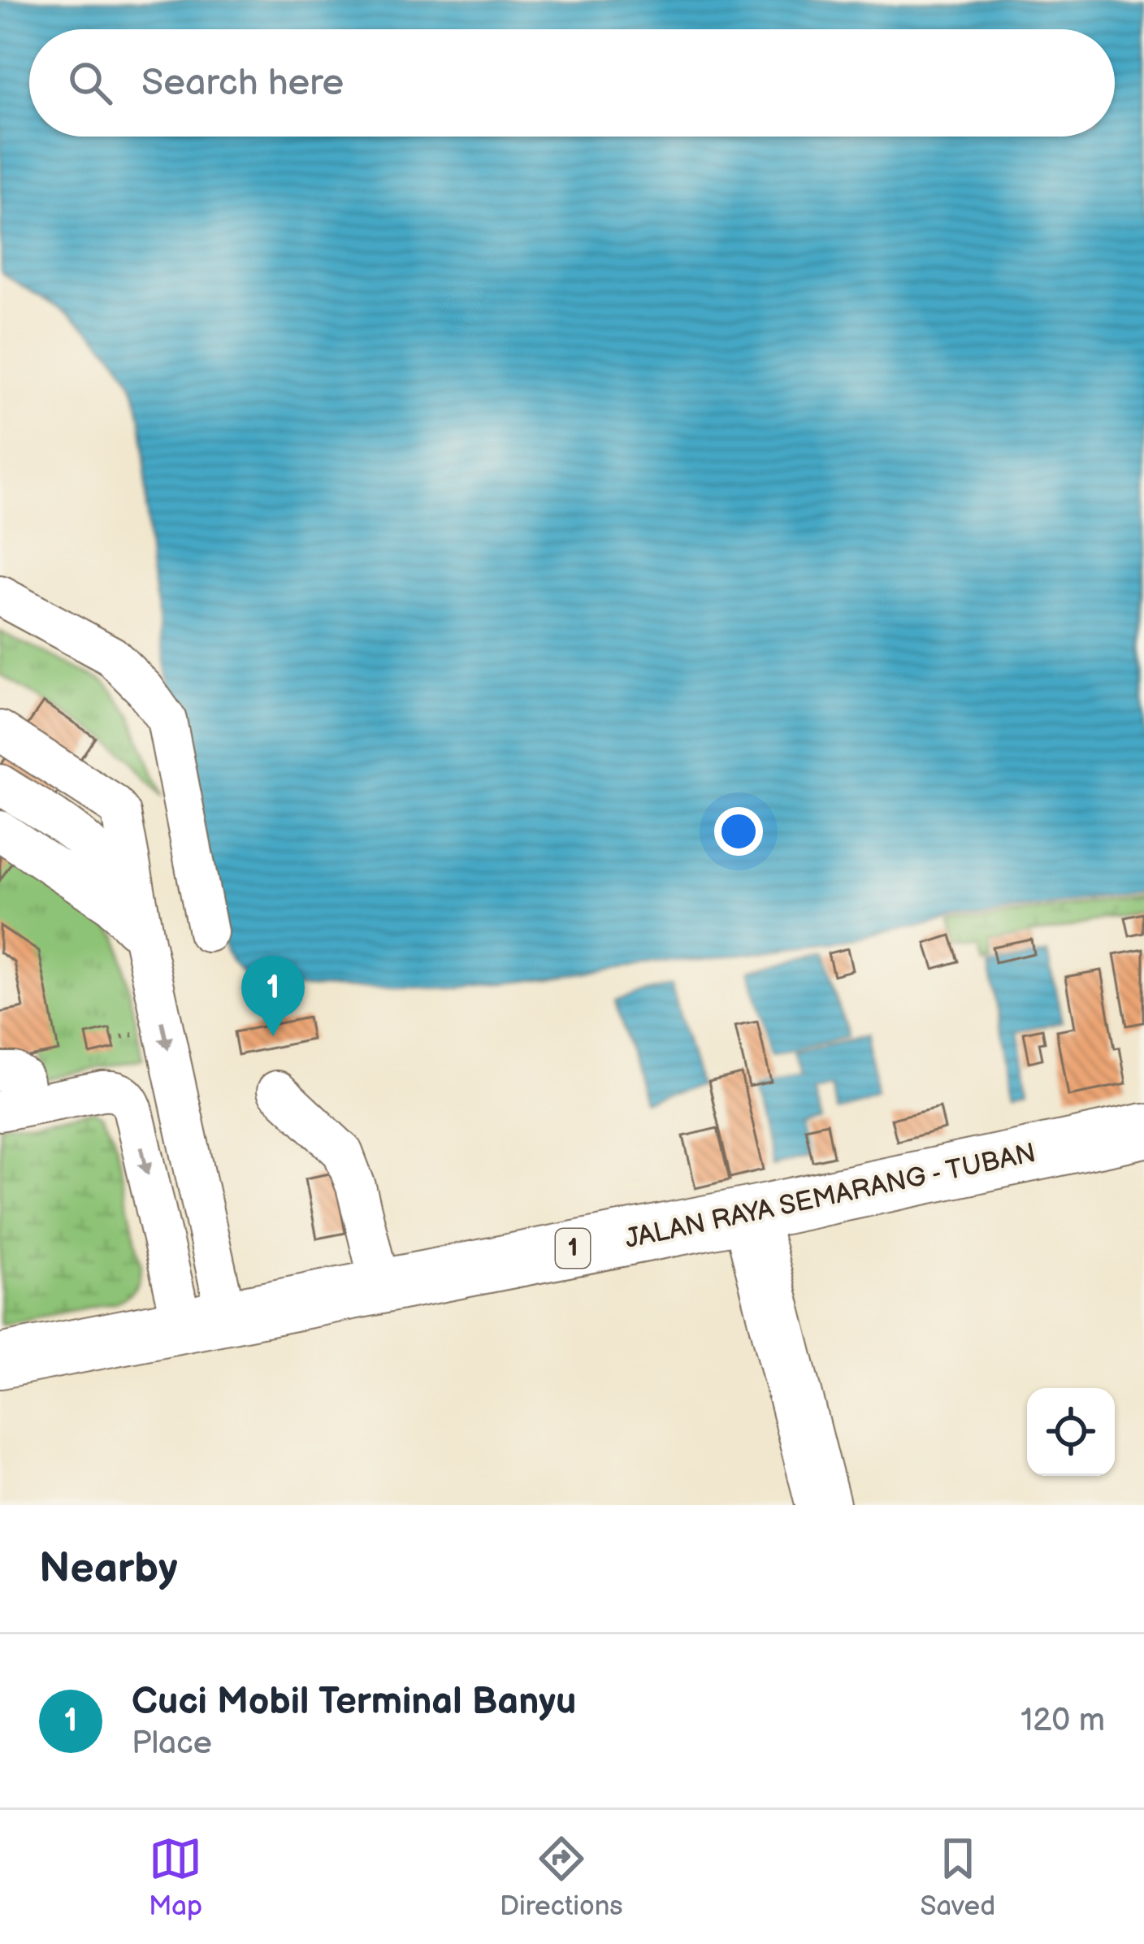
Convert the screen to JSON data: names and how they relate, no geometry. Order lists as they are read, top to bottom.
{
  "streets": {
    "highway": ["JALAN RAYA SEMARANG - TUBAN", "1"]
  },
  "page": {
    "search": "Search here",
    "pins": "1",
    "heading": "Nearby",
    "list": [
      {
        "mark": "1",
        "name": "Cuci Mobil Terminal Banyu",
        "note": "Place",
        "value": "120 m"
      }
    ],
    "nav": ["Map", "Directions", "Saved"]
  }
}
